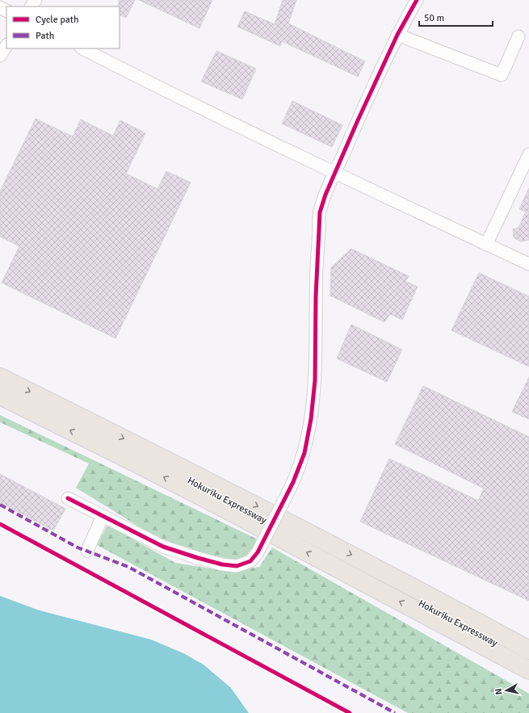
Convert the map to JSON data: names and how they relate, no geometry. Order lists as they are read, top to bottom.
{
  "streets": {
    "highway": ["Hokuriku Expressway"]
  },
  "legend": ["Cycle path", "Path"],
  "scale_bar": "50 m",
  "north": "left"
}
